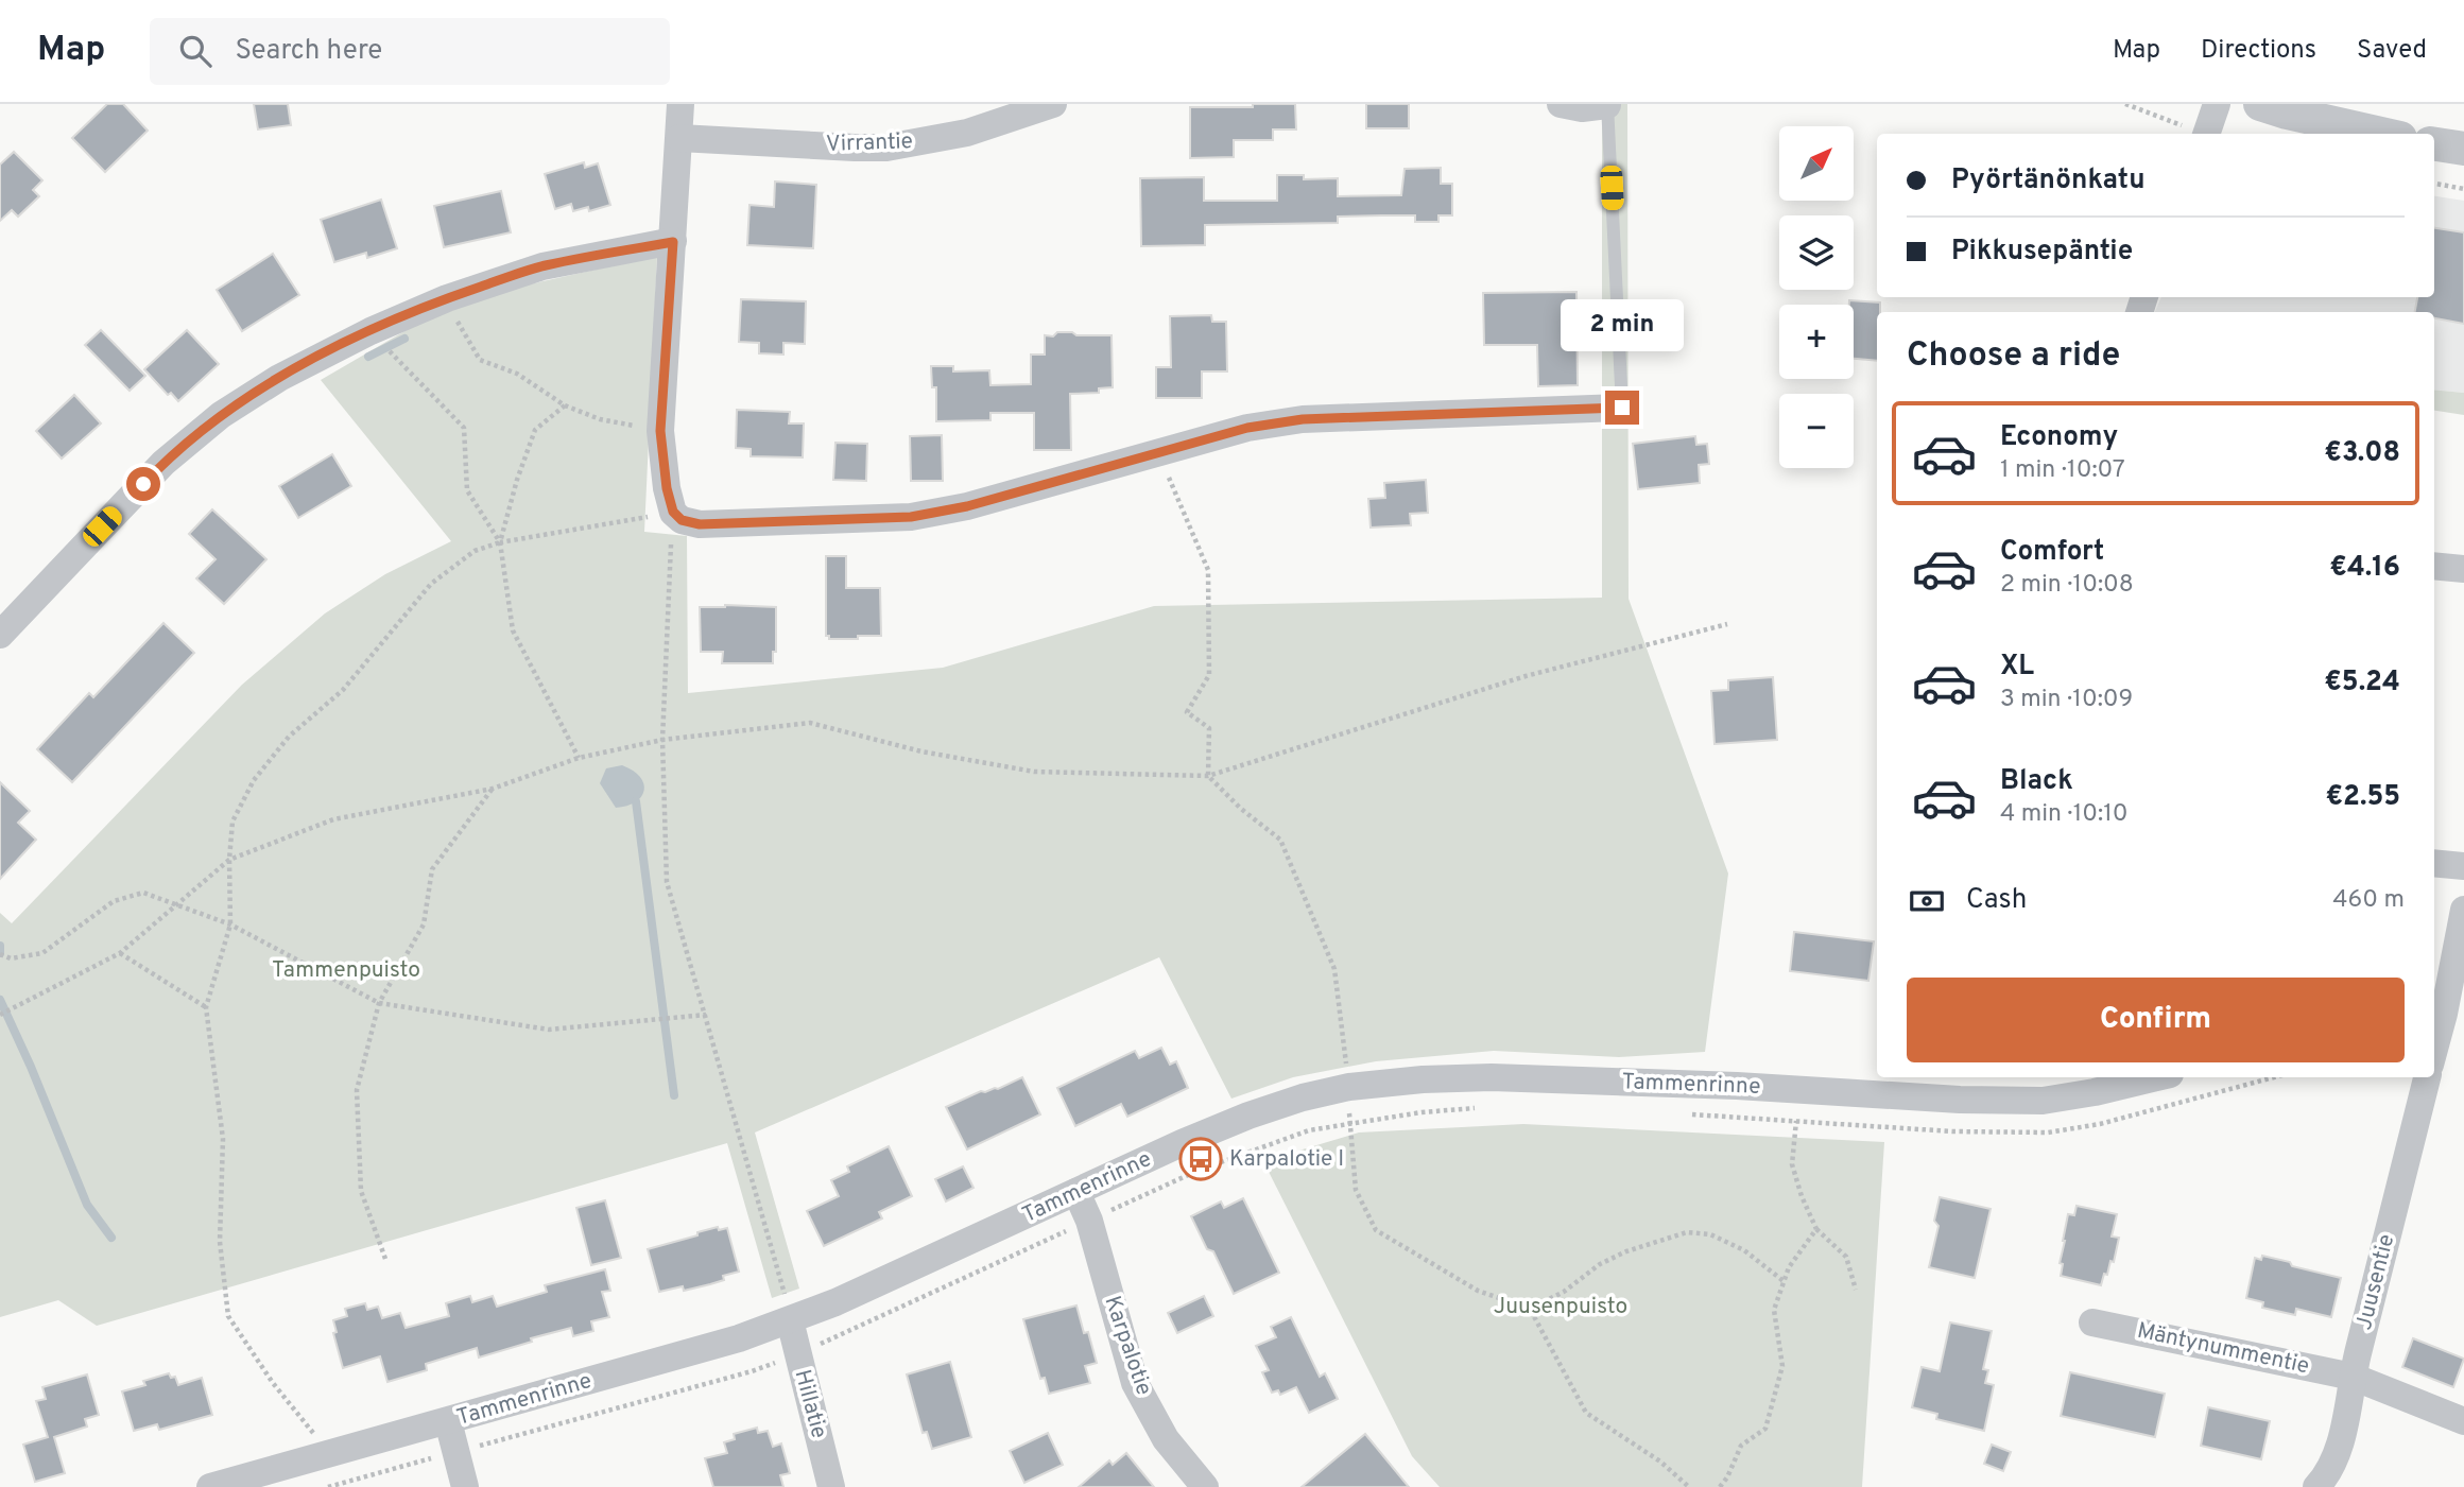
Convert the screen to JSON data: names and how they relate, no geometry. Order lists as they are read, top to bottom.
{
  "streets": {
    "street": [
      "Virrantie",
      "Tammenrinne",
      "Juusentie",
      "Karpalotie",
      "Mäntynummentie",
      "Hillatie"
    ]
  },
  "crossings": [
    ["Tammenrinne", "Karpalotie"],
    ["Tammenrinne", "Hillatie"],
    ["Juusentie", "Mäntynummentie"]
  ],
  "parks": ["Tammenpuisto", "Juusenpuisto"],
  "places": {
    "bus stop": ["Karpalotie I"]
  },
  "north": "top right",
  "page": {
    "header": "Map",
    "search": "Search here",
    "nav": ["Map", "Directions", "Saved"],
    "map_buttons": ["+", "−"],
    "banner": ["Pyörtänönkatu", "Pikkusepäntie"],
    "bubble": "2 min",
    "heading": "Choose a ride",
    "list": [
      {
        "name": "Economy",
        "note": "1 min · 10:07",
        "value": "€3.08"
      },
      {
        "name": "Comfort",
        "note": "2 min · 10:08",
        "value": "€4.16"
      },
      {
        "name": "XL",
        "note": "3 min · 10:09",
        "value": "€5.24"
      },
      {
        "name": "Black",
        "note": "4 min · 10:10",
        "value": "€2.55"
      }
    ],
    "pay": ["Cash", "460 m"],
    "buttons": "Confirm"
  }
}
